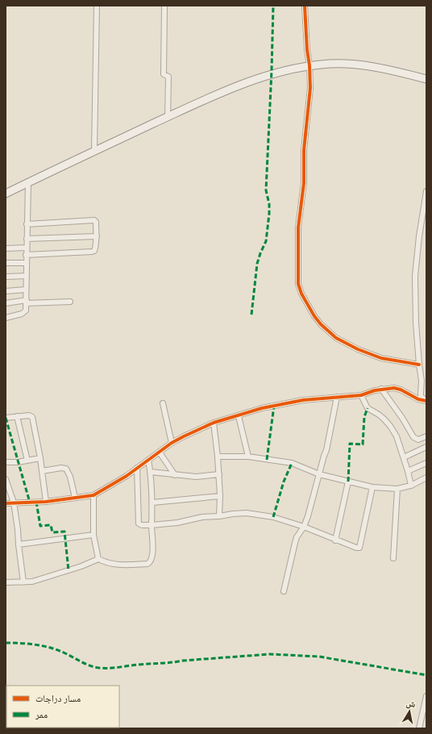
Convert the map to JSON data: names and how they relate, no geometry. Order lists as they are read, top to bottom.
{
  "legend": ["مسار دراجات", "ممر"],
  "north": "top"
}
